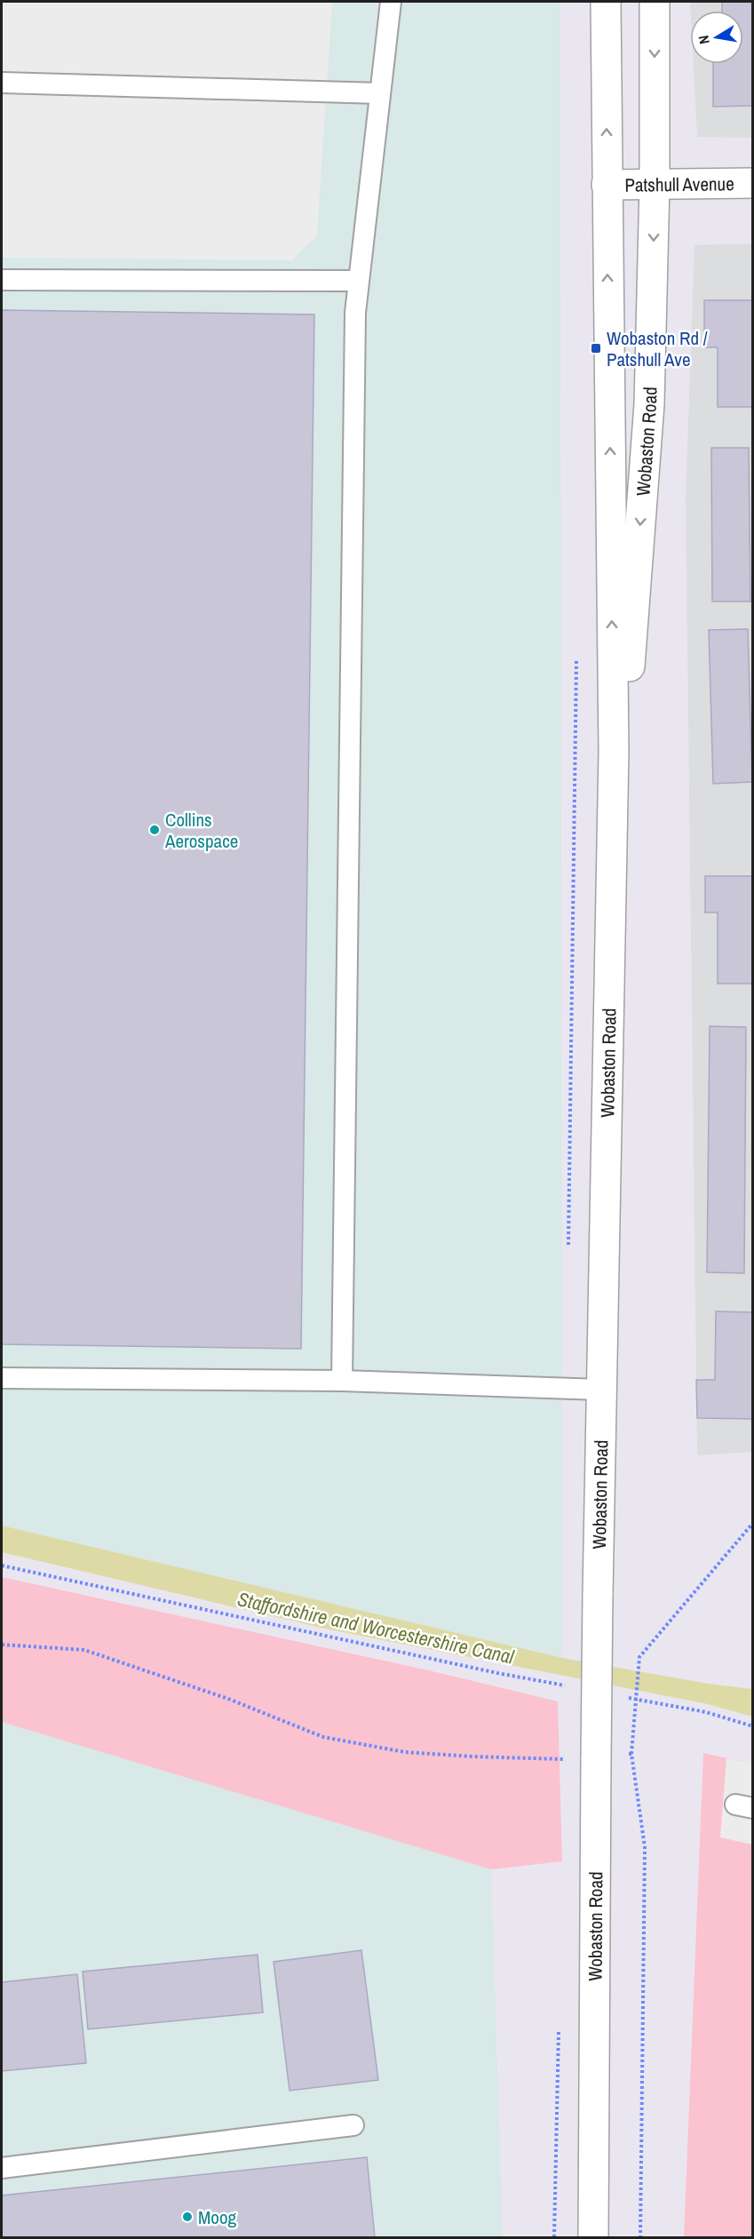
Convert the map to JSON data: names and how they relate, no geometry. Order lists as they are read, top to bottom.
{
  "streets": {
    "street": ["Patshull Avenue", "Wobaston Road"]
  },
  "crossings": [
    ["Patshull Avenue", "Wobaston Road"]
  ],
  "water": ["Staffordshire and Worcestershire Canal"],
  "places": {
    "transit": ["Wobaston Rd / Patshull Ave"],
    "other": ["Collins Aerospace", "Moog"]
  },
  "north": "left"
}
